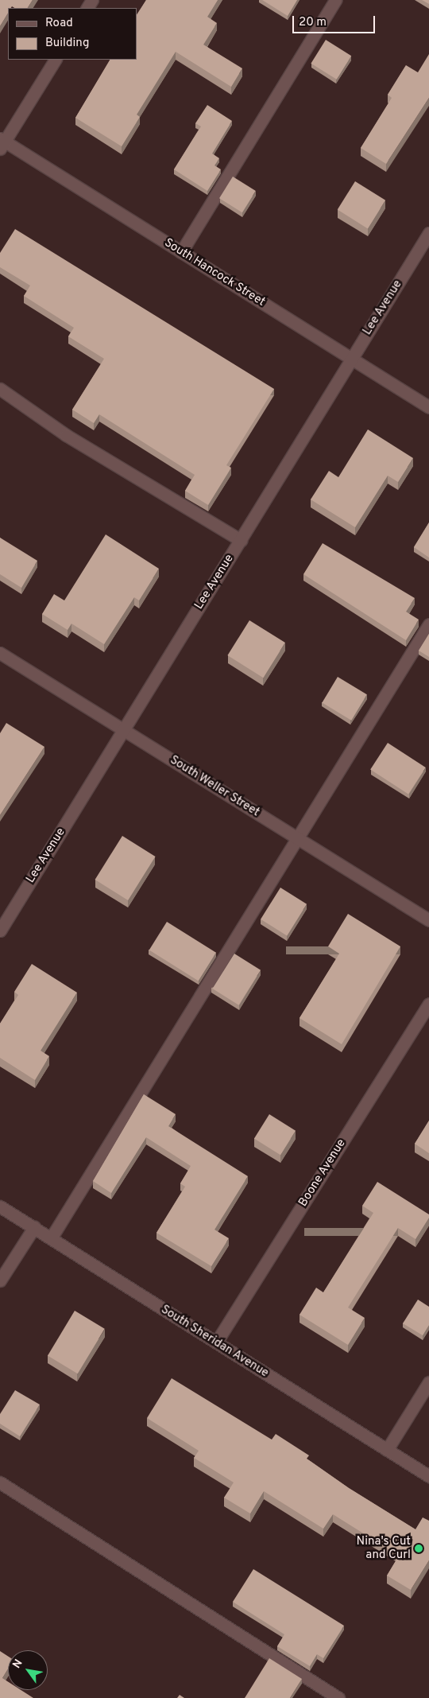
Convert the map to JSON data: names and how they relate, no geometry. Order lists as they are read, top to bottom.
{
  "streets": {
    "street": [
      "South Hancock Street",
      "Lee Avenue",
      "South Weller Street",
      "Boone Avenue",
      "South Sheridan Avenue"
    ]
  },
  "crossings": [
    ["South Hancock Street", "Lee Avenue"],
    ["Lee Avenue", "South Weller Street"],
    ["Boone Avenue", "South Sheridan Avenue"]
  ],
  "places": ["Nina's Cut and Curl"],
  "legend": ["Road", "Building"],
  "scale_bar": "20 m",
  "north": "top left"
}
